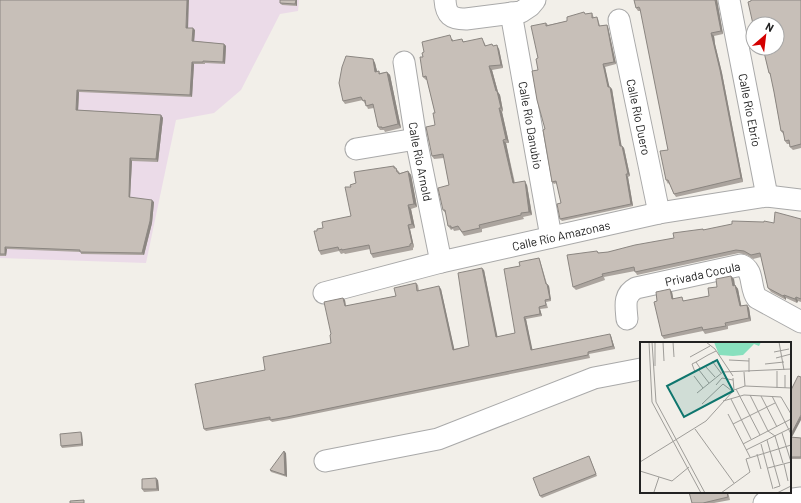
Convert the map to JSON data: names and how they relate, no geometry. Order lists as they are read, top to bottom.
{
  "streets": {
    "street": [
      "Calle Río Ebrio",
      "Calle Río Duero",
      "Calle Río Danubio",
      "Calle Río Arnold",
      "Calle Río Amazonas",
      "Privada Cocula"
    ]
  },
  "crossings": [
    ["Calle Río Ebrio", "Calle Río Amazonas"],
    ["Calle Río Duero", "Calle Río Amazonas"],
    ["Calle Río Danubio", "Calle Río Amazonas"],
    ["Calle Río Arnold", "Calle Río Amazonas"]
  ],
  "north": "top right"
}
